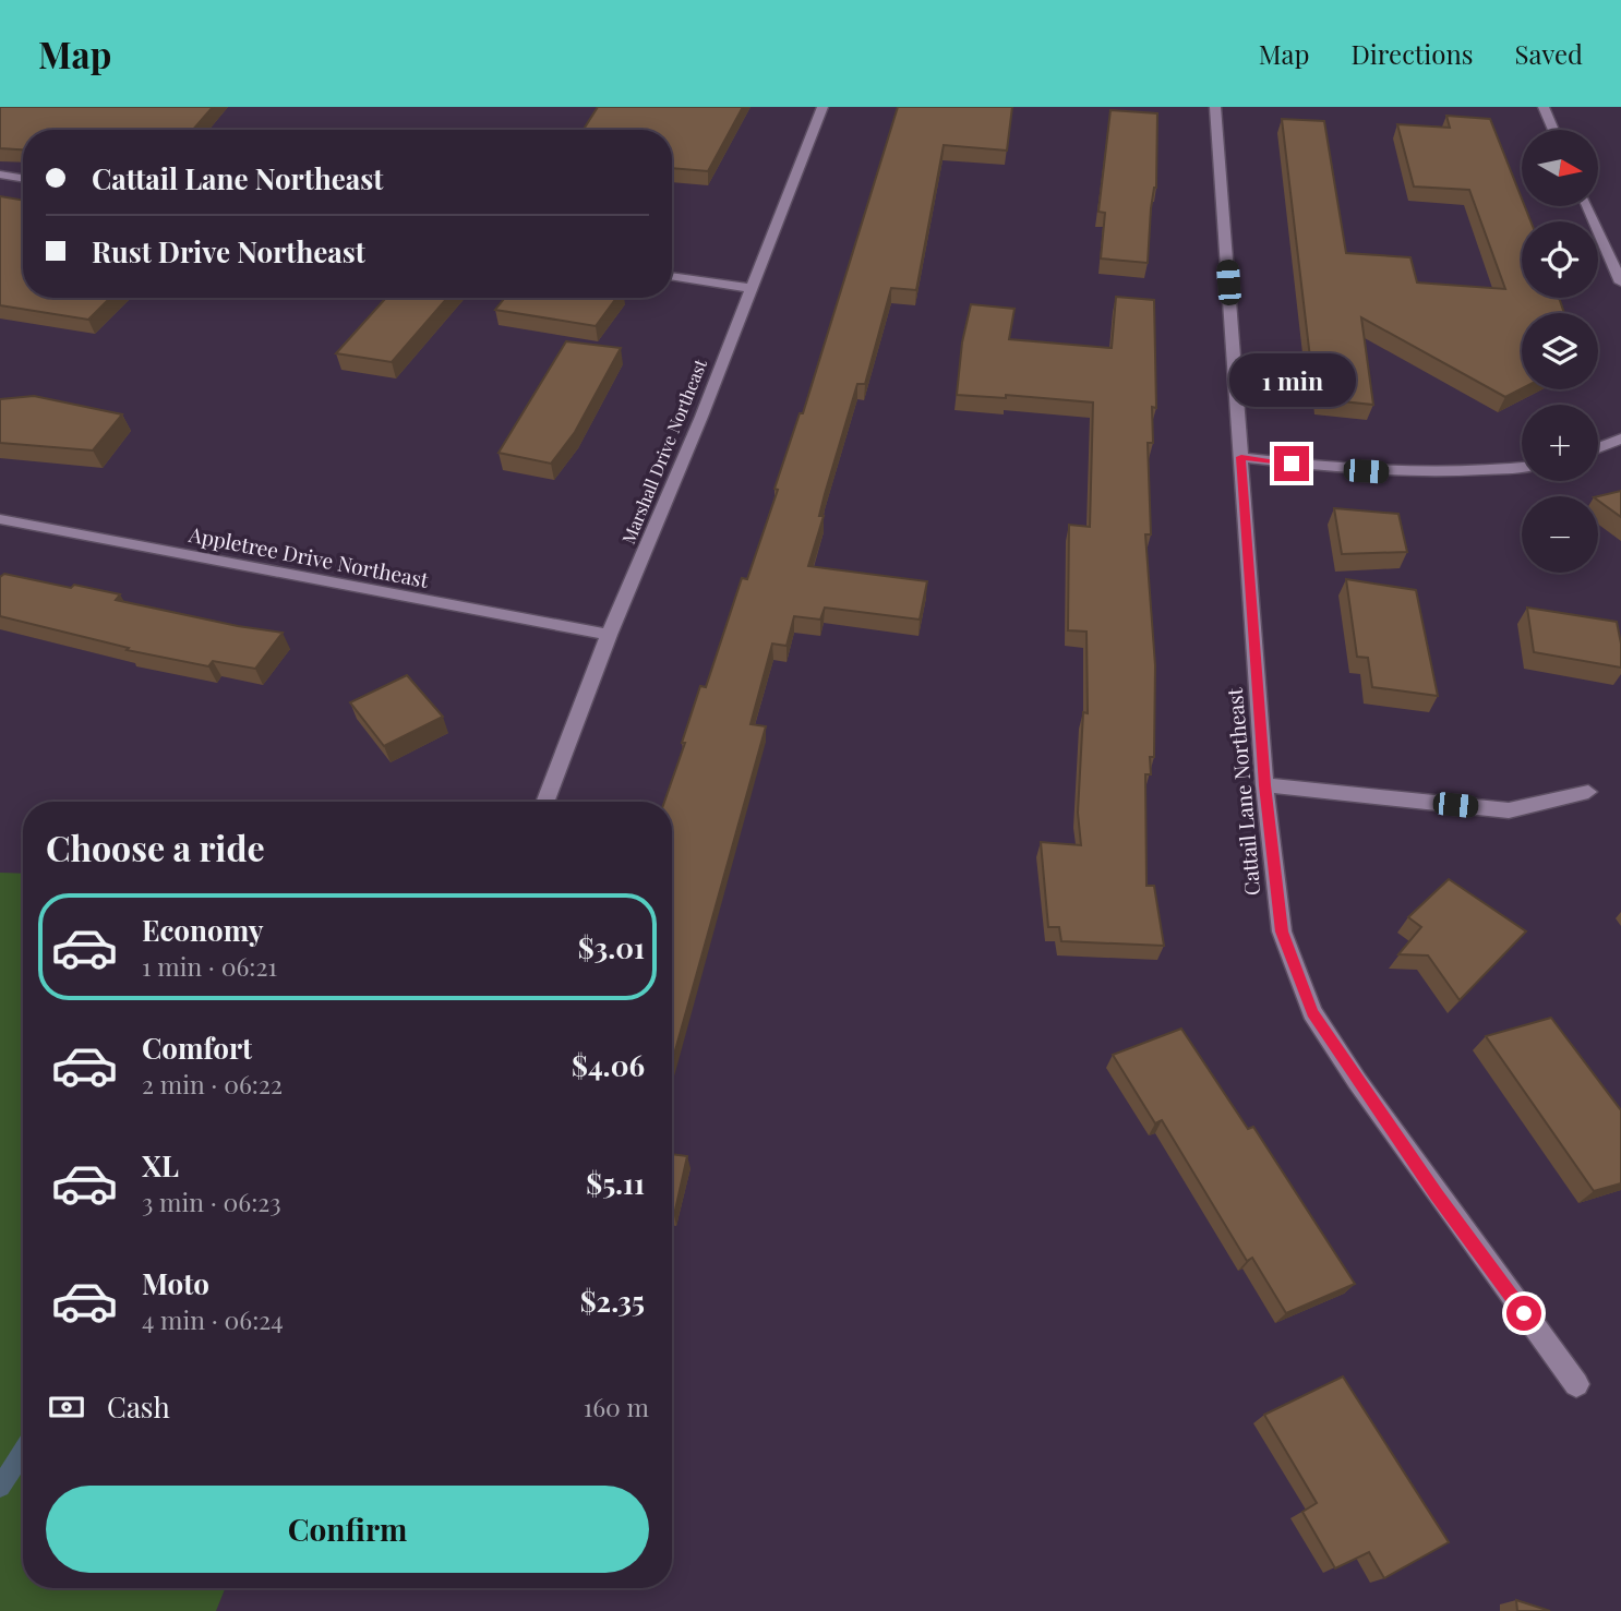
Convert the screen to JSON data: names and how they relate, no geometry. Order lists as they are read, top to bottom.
{
  "streets": {
    "street": ["Marshall Drive Northeast", "Appletree Drive Northeast", "Cattail Lane Northeast"]
  },
  "crossings": [
    ["Marshall Drive Northeast", "Appletree Drive Northeast"]
  ],
  "north": "right",
  "page": {
    "header": "Map",
    "nav": ["Map", "Directions", "Saved"],
    "map_buttons": ["+", "−"],
    "banner": ["Cattail Lane Northeast", "Rust Drive Northeast"],
    "bubble": "1 min",
    "heading": "Choose a ride",
    "list": [
      {
        "name": "Economy",
        "note": "1 min · 06:21",
        "value": "$3.01"
      },
      {
        "name": "Comfort",
        "note": "2 min · 06:22",
        "value": "$4.06"
      },
      {
        "name": "XL",
        "note": "3 min · 06:23",
        "value": "$5.11"
      },
      {
        "name": "Moto",
        "note": "4 min · 06:24",
        "value": "$2.35"
      }
    ],
    "pay": ["Cash", "160 m"],
    "buttons": "Confirm"
  }
}
